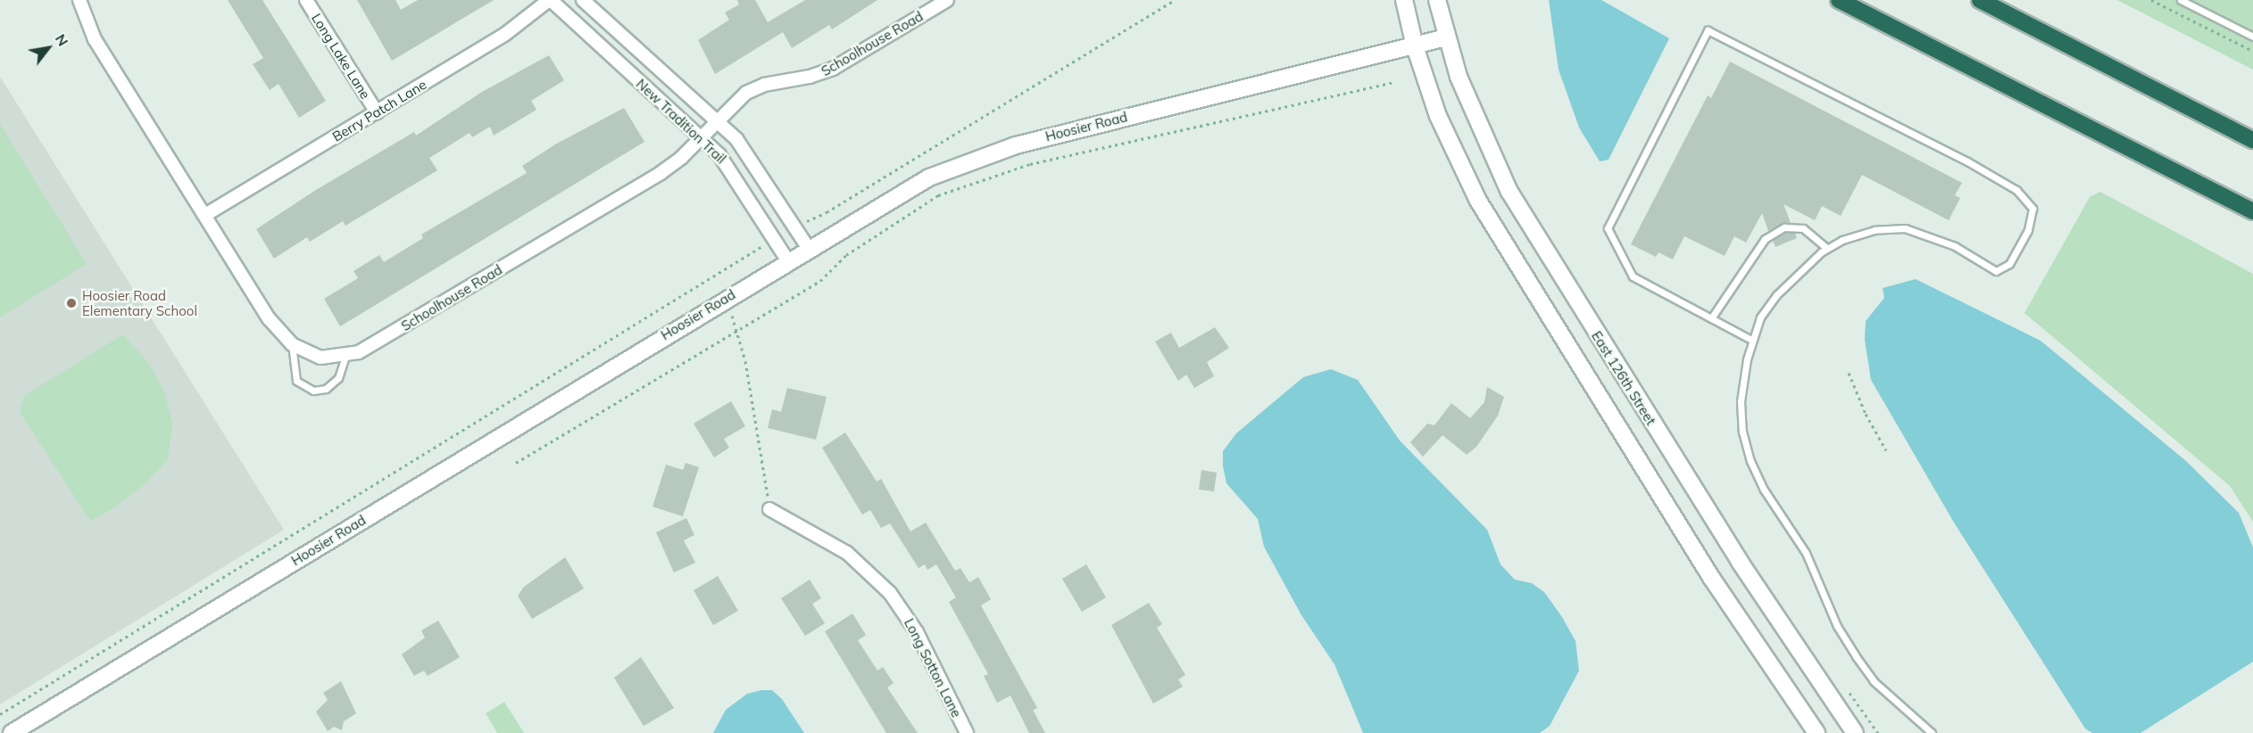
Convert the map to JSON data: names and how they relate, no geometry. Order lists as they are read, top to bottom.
{
  "streets": {
    "main road": ["Hoosier Road", "East 126th Street"],
    "street": [
      "Schoolhouse Road",
      "Long Lake Lane",
      "Berry Patch Lane",
      "New Tradition Trail",
      "Long Sotton Lane"
    ]
  },
  "crossings": [
    ["Schoolhouse Road", "Berry Patch Lane"],
    ["Schoolhouse Road", "New Tradition Trail"],
    ["Long Lake Lane", "Berry Patch Lane"],
    ["Berry Patch Lane", "New Tradition Trail"],
    ["New Tradition Trail", "Hoosier Road"],
    ["Hoosier Road", "East 126th Street"]
  ],
  "places": ["Hoosier Road Elementary School"],
  "north": "top right"
}
